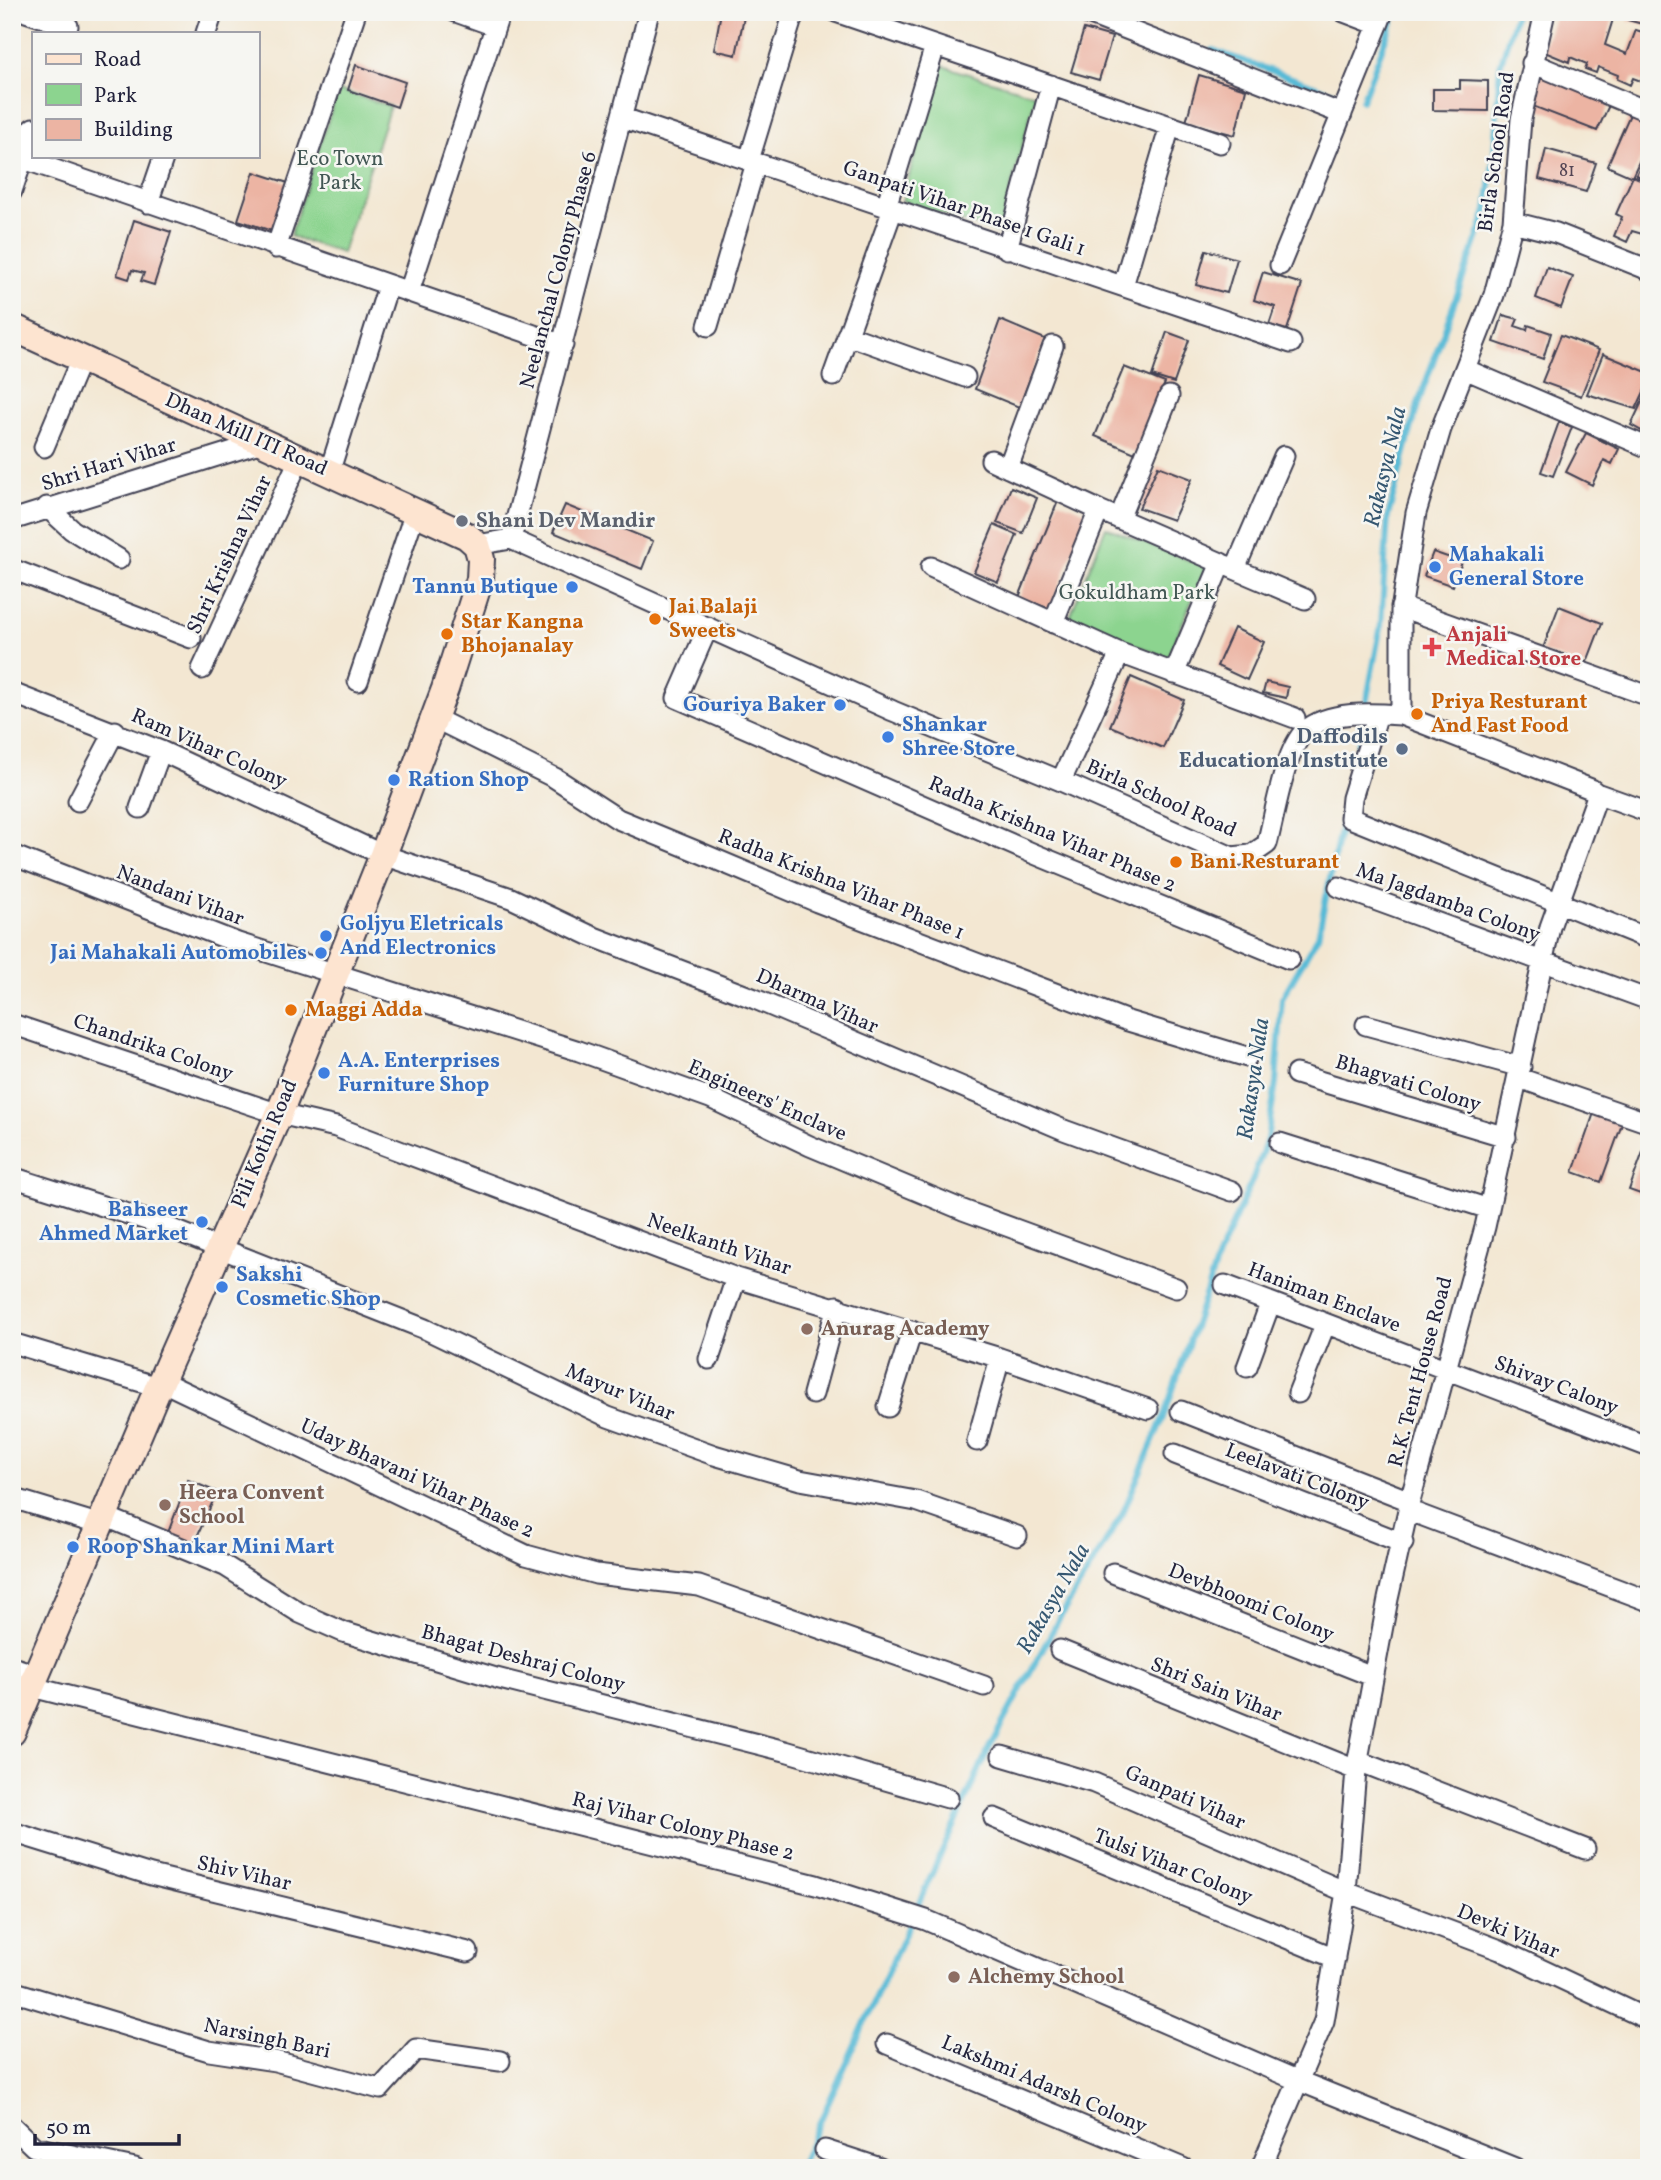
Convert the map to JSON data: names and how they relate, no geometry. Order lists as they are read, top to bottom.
{
  "streets": {
    "street": [
      "Birla School Road",
      "Ganpati Vihar Phase 1 Gali 1",
      "Neelanchal Colony Phase 6",
      "Dhan Mill ITI Road",
      "Shri Hari Vihar",
      "Shri Krishna Vihar",
      "Ram Vihar Colony",
      "Radha Krishna Vihar Phase 2",
      "Radha Krishna Vihar Phase 1",
      "Nandani Vihar",
      "Ma Jagdamba Colony",
      "Dharma Vihar",
      "Chandrika Colony",
      "Bhagvati Colony",
      "Engineers' Enclave",
      "Pili Kothi Road",
      "Neelkanth Vihar",
      "Haniman Enclave",
      "R.K. Tent House Road",
      "Shivay Calony",
      "Mayur Vihar",
      "Leelavati Colony",
      "Uday Bhavani Vihar Phase 2",
      "Devbhoomi Colony",
      "Bhagat Deshraj Colony",
      "Shri Sain Vihar",
      "Ganpati Vihar",
      "Raj Vihar Colony Phase 2",
      "Tulsi Vihar Colony",
      "Shiv Vihar",
      "Devki Vihar",
      "Narsingh Bari",
      "Lakshmi Adarsh Colony"
    ]
  },
  "crossings": [
    ["Birla School Road", "Neelanchal Colony Phase 6"],
    ["Birla School Road", "Radha Krishna Vihar Phase 2"],
    ["Ganpati Vihar Phase 1 Gali 1", "Neelanchal Colony Phase 6"],
    ["Dhan Mill ITI Road", "Shri Hari Vihar"],
    ["Dhan Mill ITI Road", "Shri Krishna Vihar"],
    ["Dhan Mill ITI Road", "Pili Kothi Road"],
    ["Ram Vihar Colony", "Dharma Vihar"],
    ["Ram Vihar Colony", "Pili Kothi Road"],
    ["Radha Krishna Vihar Phase 1", "Pili Kothi Road"],
    ["Nandani Vihar", "Engineers' Enclave"],
    ["Nandani Vihar", "Pili Kothi Road"],
    ["Ma Jagdamba Colony", "R.K. Tent House Road"],
    ["Dharma Vihar", "Pili Kothi Road"],
    ["Chandrika Colony", "Pili Kothi Road"],
    ["Chandrika Colony", "Neelkanth Vihar"],
    ["Bhagvati Colony", "R.K. Tent House Road"],
    ["Engineers' Enclave", "Pili Kothi Road"],
    ["Pili Kothi Road", "Neelkanth Vihar"],
    ["Pili Kothi Road", "Mayur Vihar"],
    ["Pili Kothi Road", "Uday Bhavani Vihar Phase 2"],
    ["Pili Kothi Road", "Bhagat Deshraj Colony"],
    ["Pili Kothi Road", "Raj Vihar Colony Phase 2"],
    ["Haniman Enclave", "R.K. Tent House Road"],
    ["Haniman Enclave", "Shivay Calony"],
    ["R.K. Tent House Road", "Shivay Calony"],
    ["R.K. Tent House Road", "Leelavati Colony"],
    ["R.K. Tent House Road", "Devbhoomi Colony"],
    ["R.K. Tent House Road", "Shri Sain Vihar"],
    ["R.K. Tent House Road", "Ganpati Vihar"],
    ["R.K. Tent House Road", "Raj Vihar Colony Phase 2"],
    ["R.K. Tent House Road", "Tulsi Vihar Colony"],
    ["R.K. Tent House Road", "Devki Vihar"],
    ["Ganpati Vihar", "Devki Vihar"]
  ],
  "water": ["Rakasya Nala"],
  "parks": ["Eco Town Park", "Gokuldham Park"],
  "places": {
    "other": [
      "Shani Dev Mandir",
      "Mahakali General Store",
      "Tannu Butique",
      "Jai Balaji Sweets",
      "Star Kangna Bhojanalay",
      "Gouriya Baker",
      "Priya Resturant And Fast Food",
      "Shankar Shree Store",
      "Daffodils Educational Institute",
      "Ration Shop",
      "Bani Resturant",
      "Goljyu Eletricals And Electronics",
      "Jai Mahakali Automobiles",
      "Maggi Adda",
      "A.A. Enterprises Furniture Shop",
      "Bahseer Ahmed Market",
      "Sakshi Cosmetic Shop",
      "Anurag Academy",
      "Heera Convent School",
      "Roop Shankar Mini Mart",
      "Alchemy School"
    ],
    "health": ["Anjali Medical Store"]
  },
  "house_numbers": ["81"],
  "legend": ["Road", "Park", "Building"],
  "scale_bar": "50 m"
}
